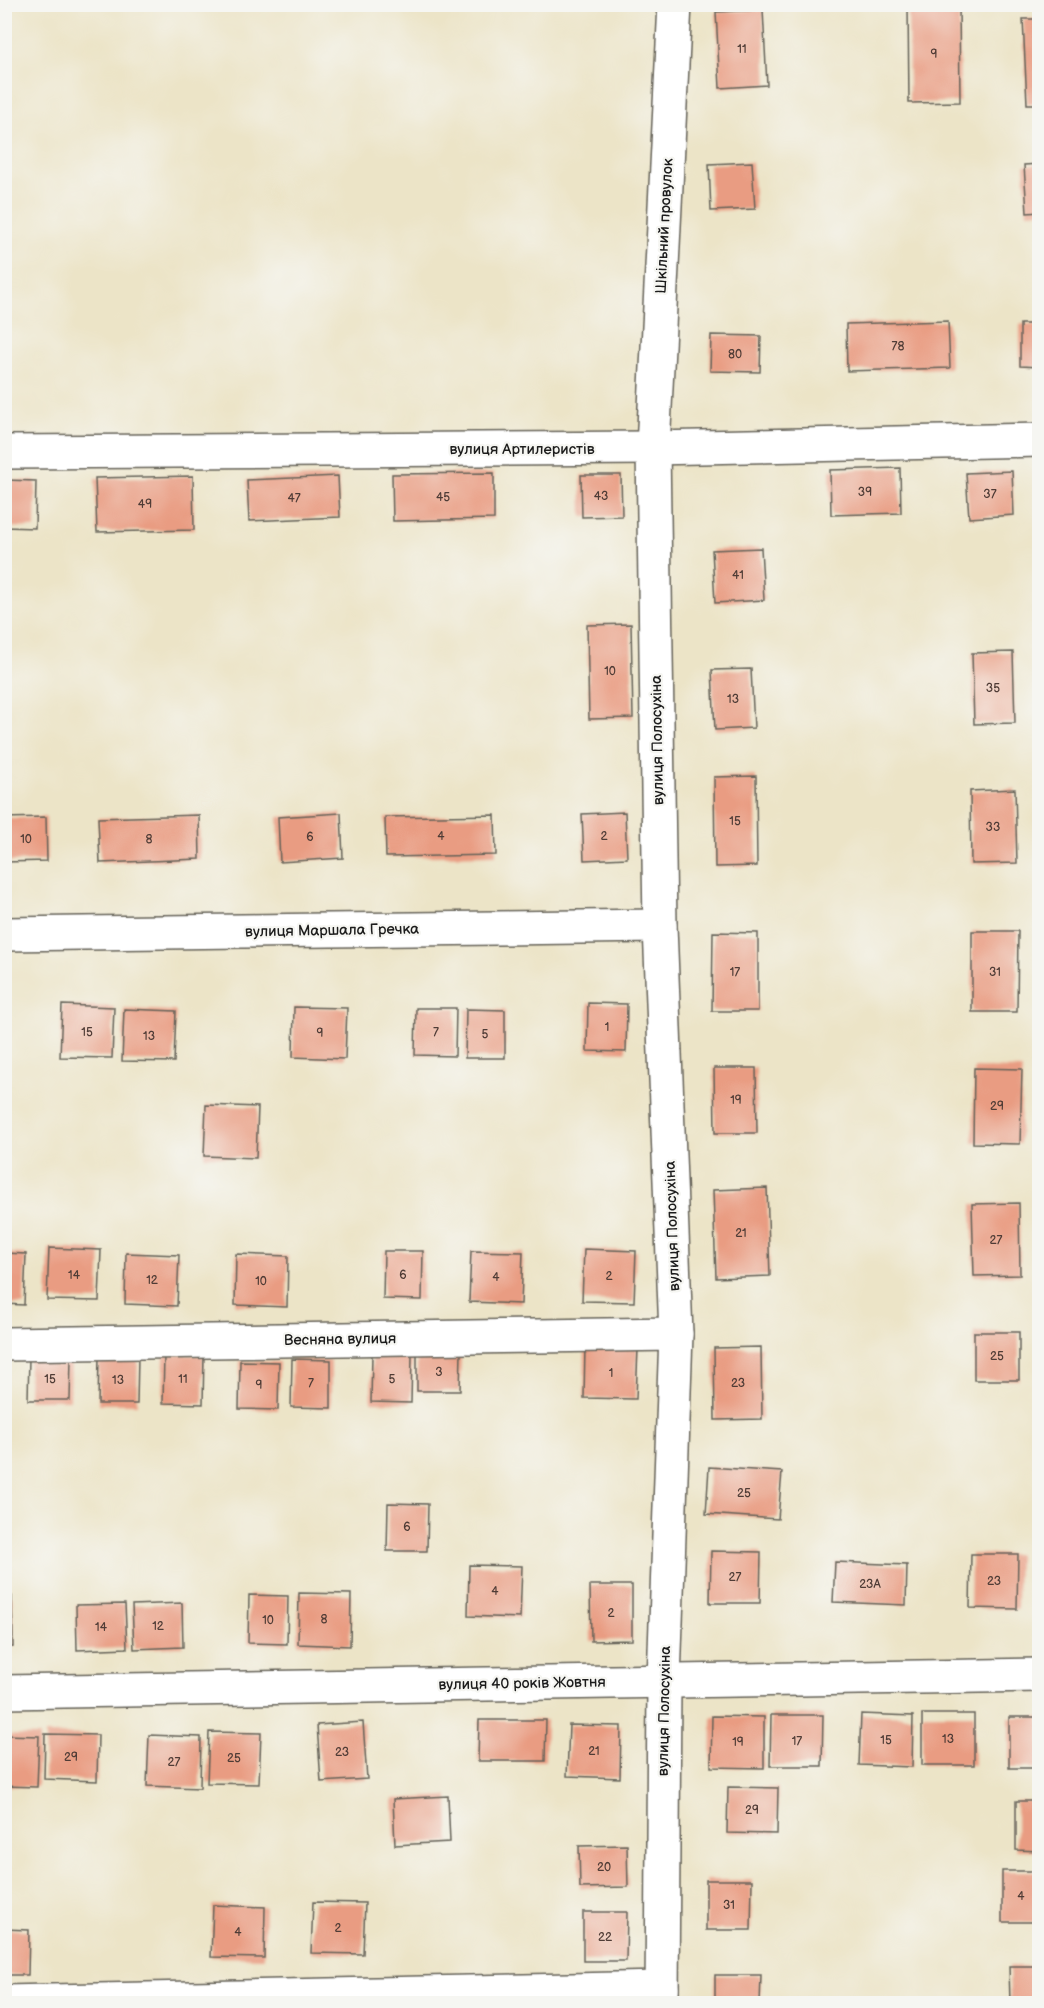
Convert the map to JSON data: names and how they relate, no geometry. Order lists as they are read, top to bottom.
{
  "streets": {
    "street": [
      "Шкільний провулок",
      "вулиця Артилеристів",
      "вулиця Полосухіна",
      "вулиця Маршала Гречка",
      "Весняна вулиця",
      "вулиця 40 років Жовтня"
    ]
  },
  "crossings": [
    ["Шкільний провулок", "вулиця Артилеристів"],
    ["Шкільний провулок", "вулиця Полосухіна"],
    ["вулиця Артилеристів", "вулиця Полосухіна"],
    ["вулиця Полосухіна", "вулиця Маршала Гречка"],
    ["вулиця Полосухіна", "Весняна вулиця"],
    ["вулиця Полосухіна", "вулиця 40 років Жовтня"]
  ],
  "house_numbers": [
    "11",
    "9",
    "78",
    "80",
    "39",
    "37",
    "43",
    "45",
    "47",
    "49",
    "41",
    "10",
    "35",
    "13",
    "15",
    "33",
    "4",
    "2",
    "6",
    "10",
    "8",
    "17",
    "31",
    "1",
    "15",
    "7",
    "9",
    "5",
    "13",
    "19",
    "29",
    "21",
    "27",
    "14",
    "6",
    "2",
    "4",
    "12",
    "10",
    "25",
    "3",
    "1",
    "15",
    "11",
    "5",
    "13",
    "7",
    "23",
    "9",
    "25",
    "6",
    "27",
    "23",
    "23А",
    "4",
    "2",
    "8",
    "10",
    "12",
    "14",
    "13",
    "15",
    "17",
    "19",
    "21",
    "23",
    "29",
    "25",
    "27",
    "29",
    "20",
    "4",
    "31",
    "2",
    "4",
    "22"
  ]
}
